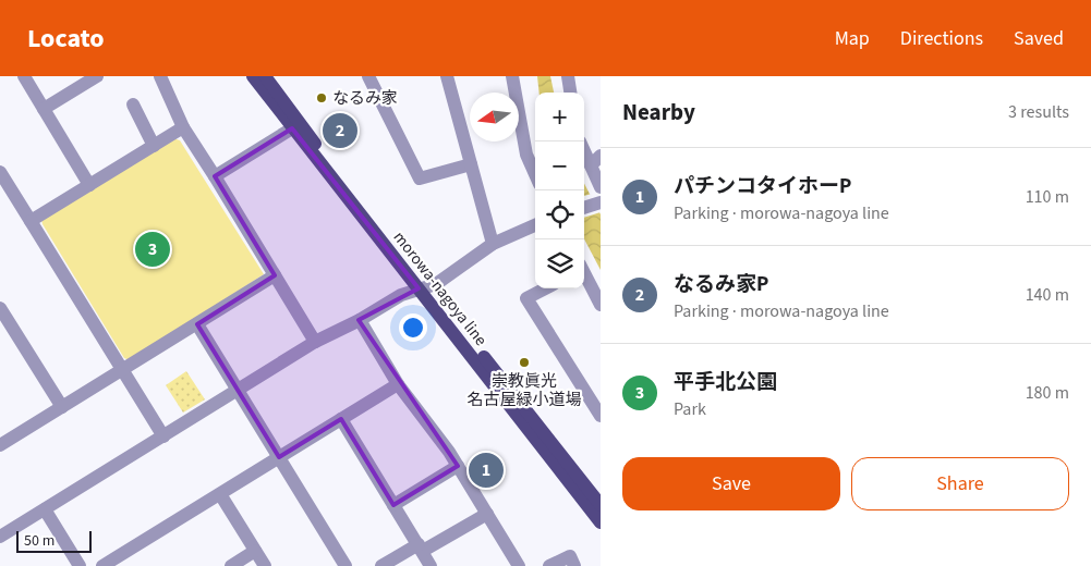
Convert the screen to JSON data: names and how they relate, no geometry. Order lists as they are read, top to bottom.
{
  "streets": {
    "main road": ["morowa-nagoya line"]
  },
  "places": ["なるみ家", "崇教眞光 名古屋緑小道場"],
  "scale_bar": "50 m",
  "north": "left",
  "page": {
    "header": "Locato",
    "nav": ["Map", "Directions", "Saved"],
    "heading": ["Nearby", "3 results"],
    "map_buttons": ["+", "−"],
    "pins": ["2", "3", "1"],
    "list": [
      {
        "mark": "1",
        "name": "パチンコタイホーP",
        "note": "Parking · morowa-nagoya line",
        "value": "110 m"
      },
      {
        "mark": "2",
        "name": "なるみ家P",
        "note": "Parking · morowa-nagoya line",
        "value": "140 m"
      },
      {
        "mark": "3",
        "name": "平手北公園",
        "note": "Park",
        "value": "180 m"
      }
    ],
    "buttons": ["Save", "Share"],
    "scale": "50 m"
  }
}
